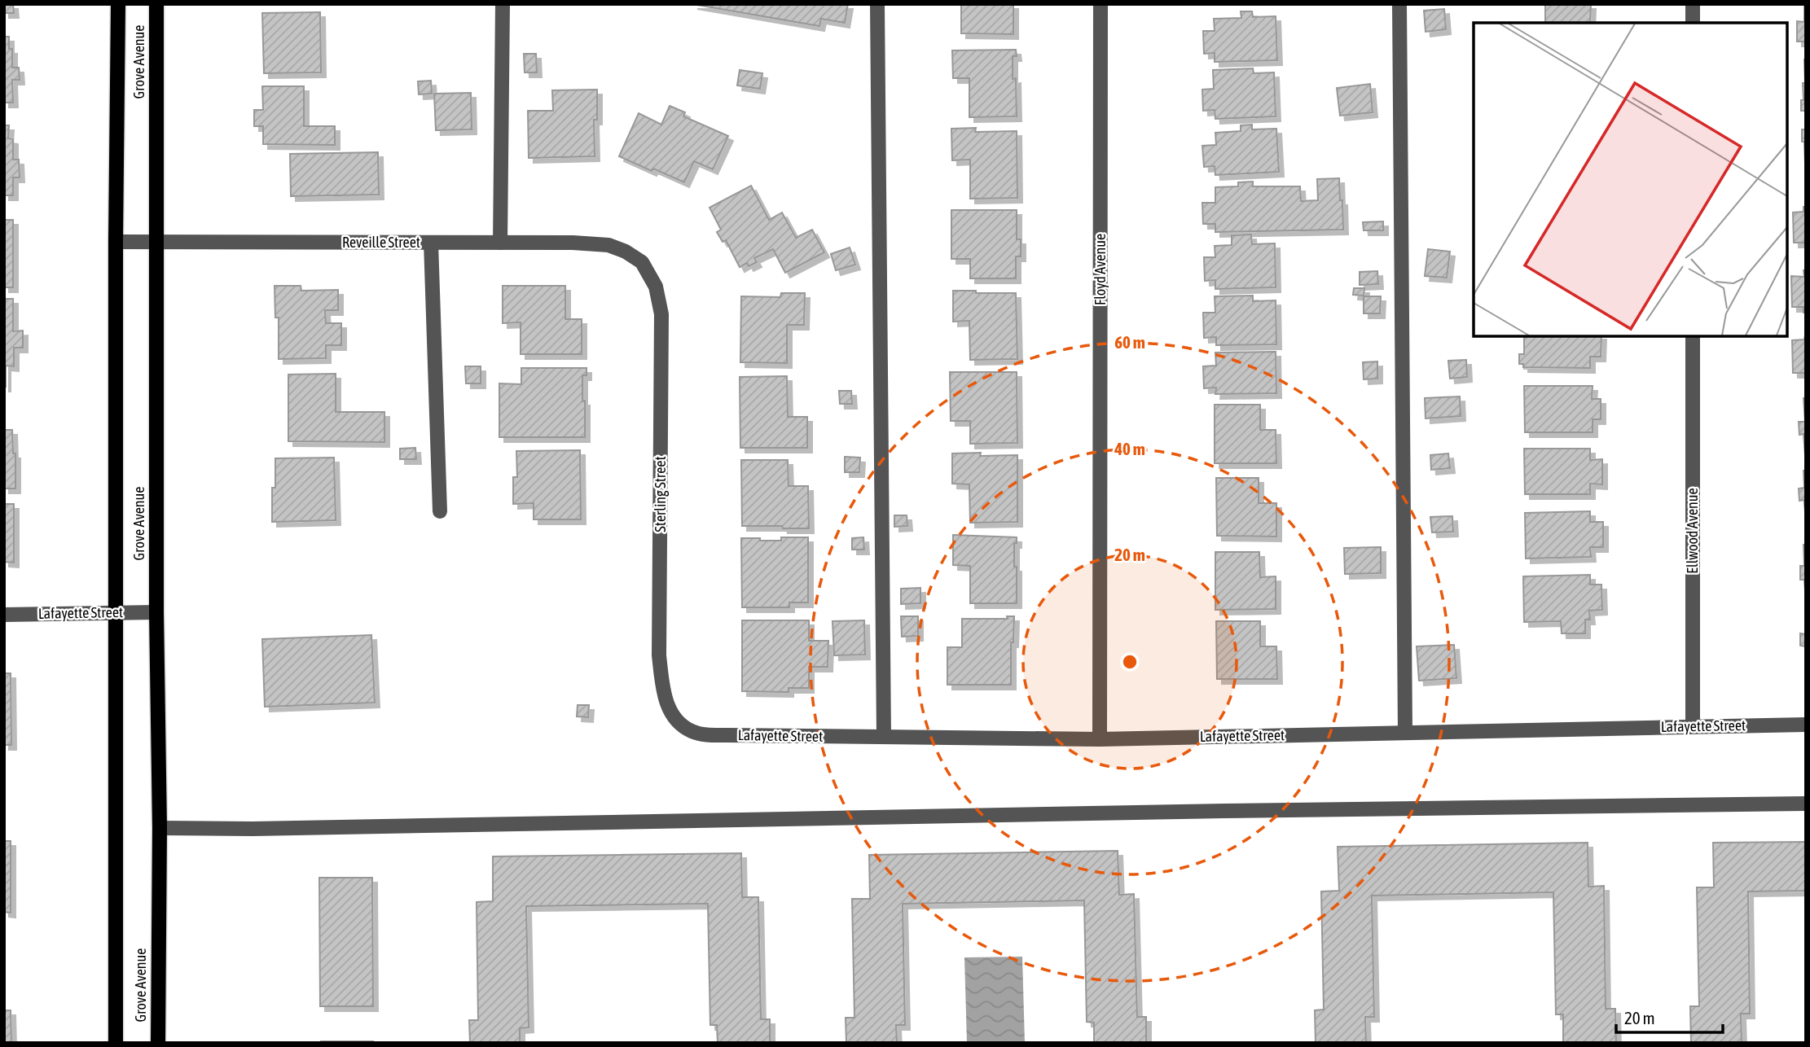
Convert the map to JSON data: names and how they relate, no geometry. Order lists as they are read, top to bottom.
{
  "streets": {
    "main road": ["Grove Avenue"],
    "street": [
      "Reveille Street",
      "Floyd Avenue",
      "Sterling Street",
      "Ellwood Avenue",
      "Lafayette Street"
    ]
  },
  "crossings": [
    ["Grove Avenue", "Reveille Street"],
    ["Grove Avenue", "Lafayette Street"],
    ["Reveille Street", "Sterling Street"],
    ["Floyd Avenue", "Lafayette Street"],
    ["Sterling Street", "Lafayette Street"],
    ["Ellwood Avenue", "Lafayette Street"]
  ],
  "scale_bar": "20 m",
  "rings": ["60 m", "40 m", "20 m"]
}
